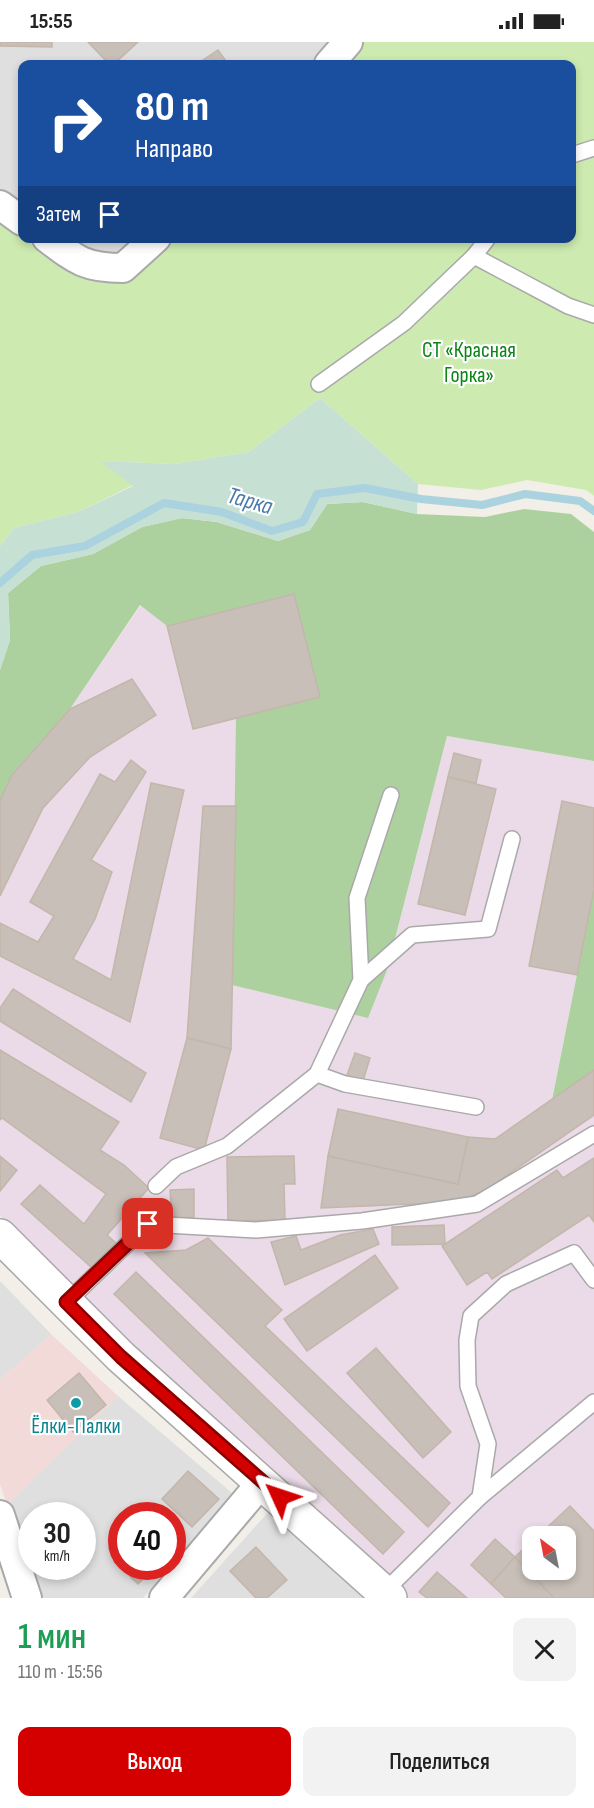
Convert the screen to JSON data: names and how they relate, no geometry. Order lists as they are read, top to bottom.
{
  "water": ["Тарка"],
  "parks": ["СТ «Красная Горка»"],
  "places": ["Ёлки-Палки"],
  "north": "top left",
  "page": {
    "status": "15:55",
    "turn": ["80 m", "Направо"],
    "then": "Затем",
    "speed": "30 km/h",
    "limit": "40",
    "heading": ["1 мин", "110 m · 15:56"],
    "buttons": ["Выход", "Поделиться"]
  }
}
